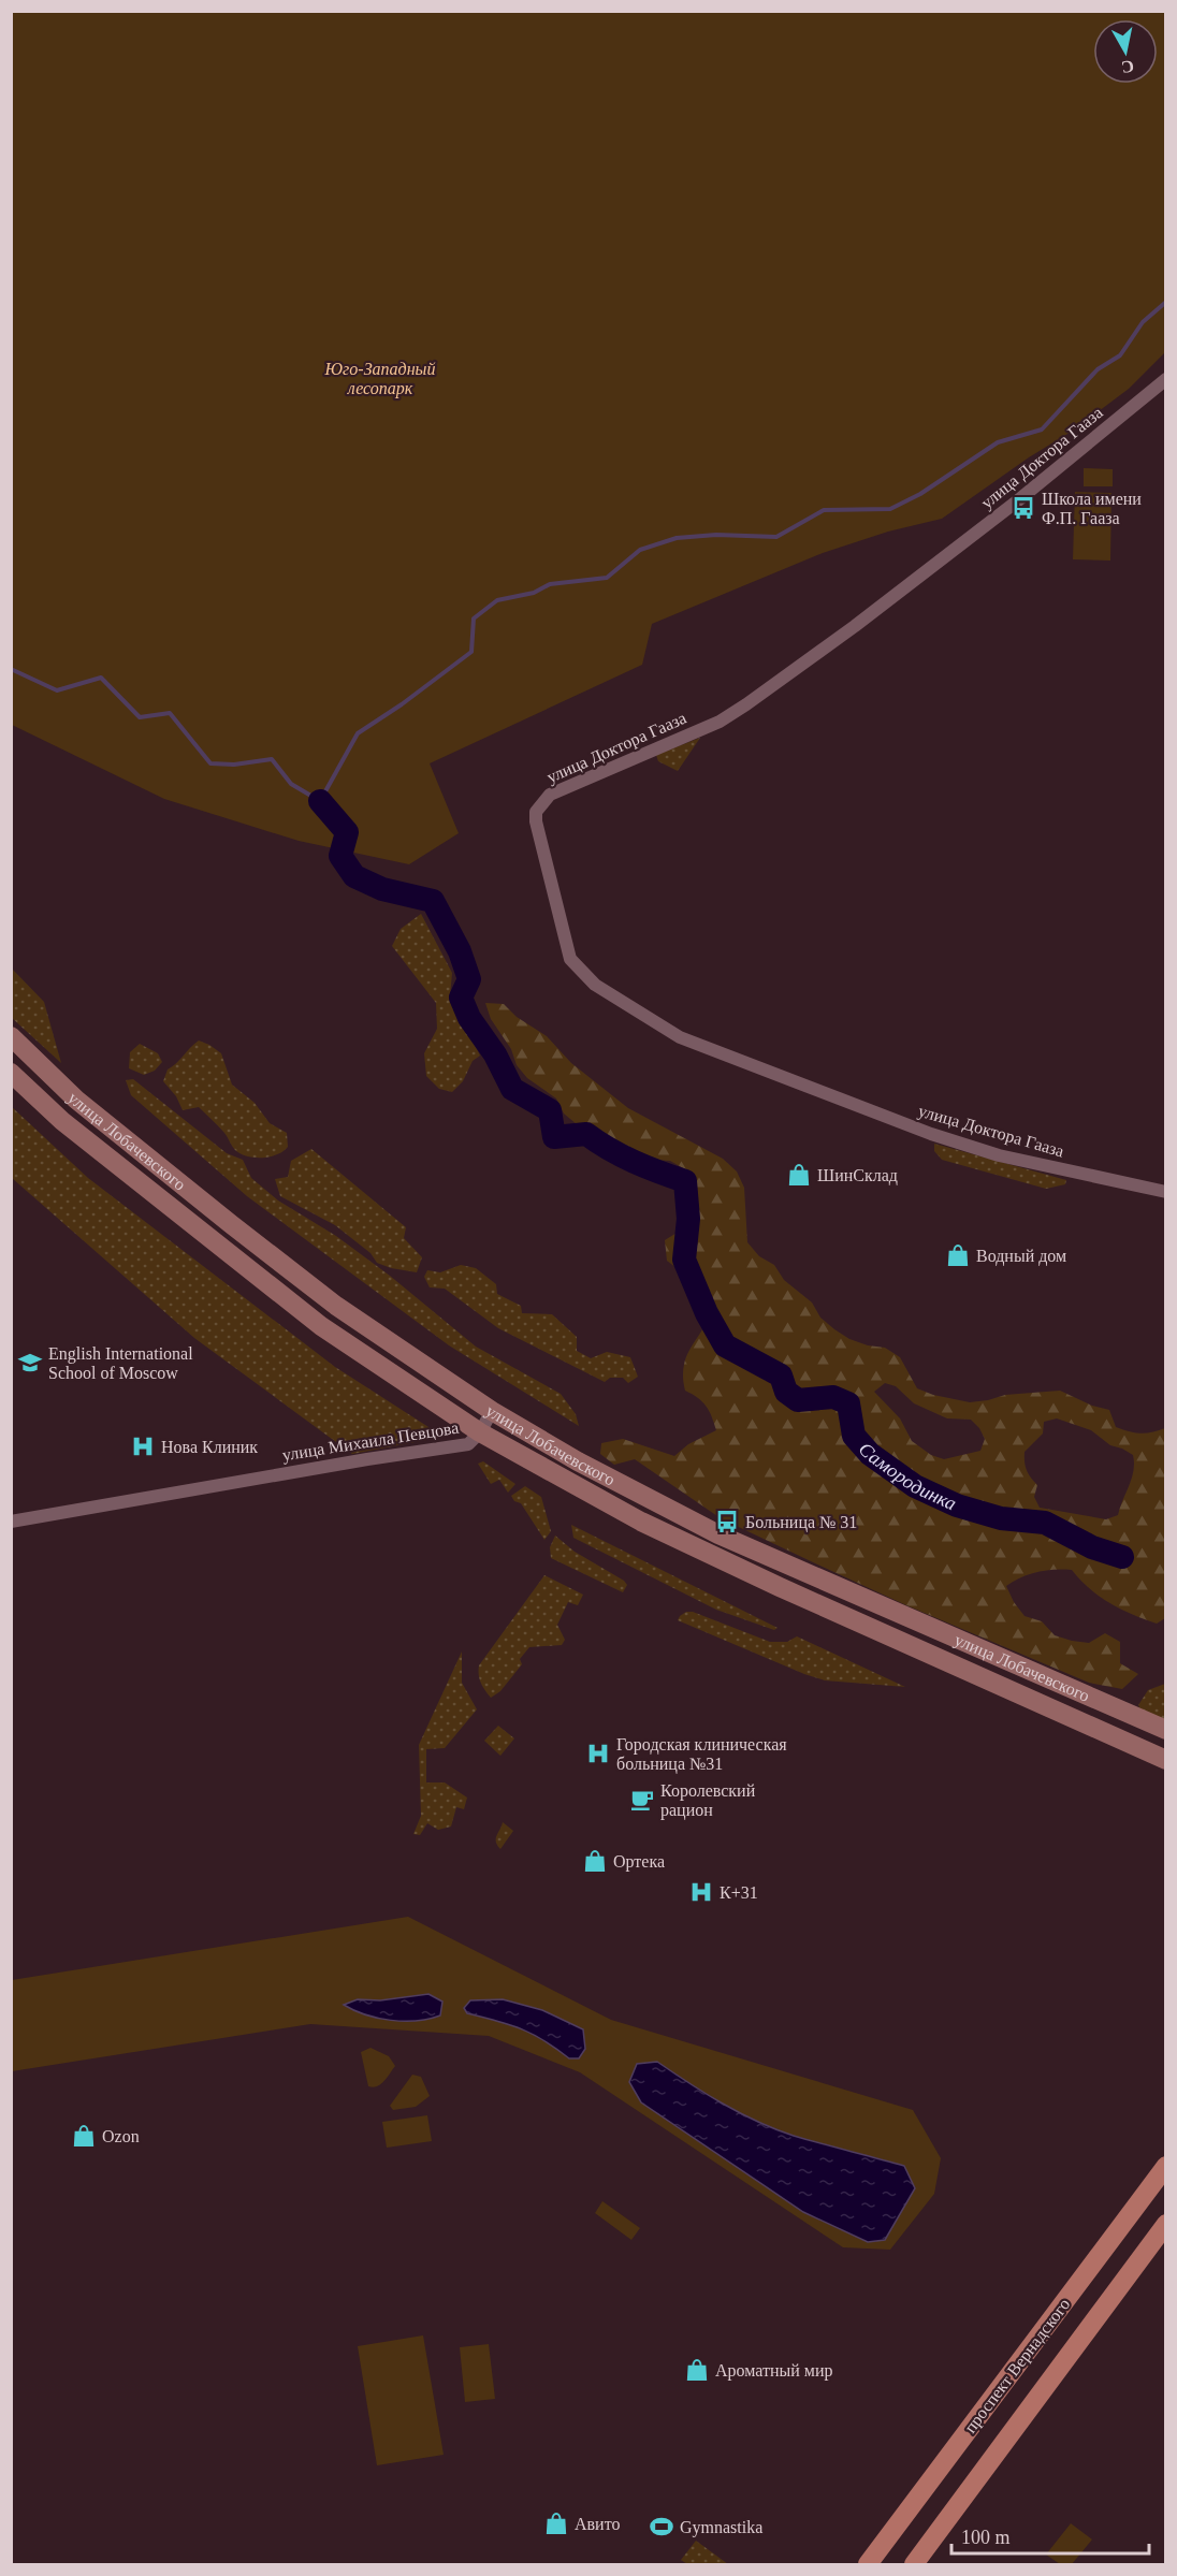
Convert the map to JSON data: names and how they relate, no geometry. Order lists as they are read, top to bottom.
{
  "streets": {
    "main road": ["улица Лобачевского", "проспект Вернадского"],
    "street": ["улица Доктора Гааза", "улица Михаила Певцова"]
  },
  "crossings": [
    ["улица Лобачевского", "улица Михаила Певцова"]
  ],
  "water": ["Самородинка"],
  "parks": ["Юго-Западный лесопарк"],
  "places": {
    "bus stop": ["Школа имени Ф.П. Гааза", "Больница № 31"],
    "shop": [
      "ШинСклад",
      "Водный дом",
      "Ортека",
      "Ozon",
      "Ароматный мир",
      "Авито"
    ],
    "school or university": ["English International School of Moscow"],
    "hospital": ["Нова Клиник", "Городская клиническая больница №31", "К+31"],
    "cafe": ["Королевский рацион"],
    "sports": ["Gymnastika"]
  },
  "scale_bar": "100 m",
  "north": "bottom"
}
